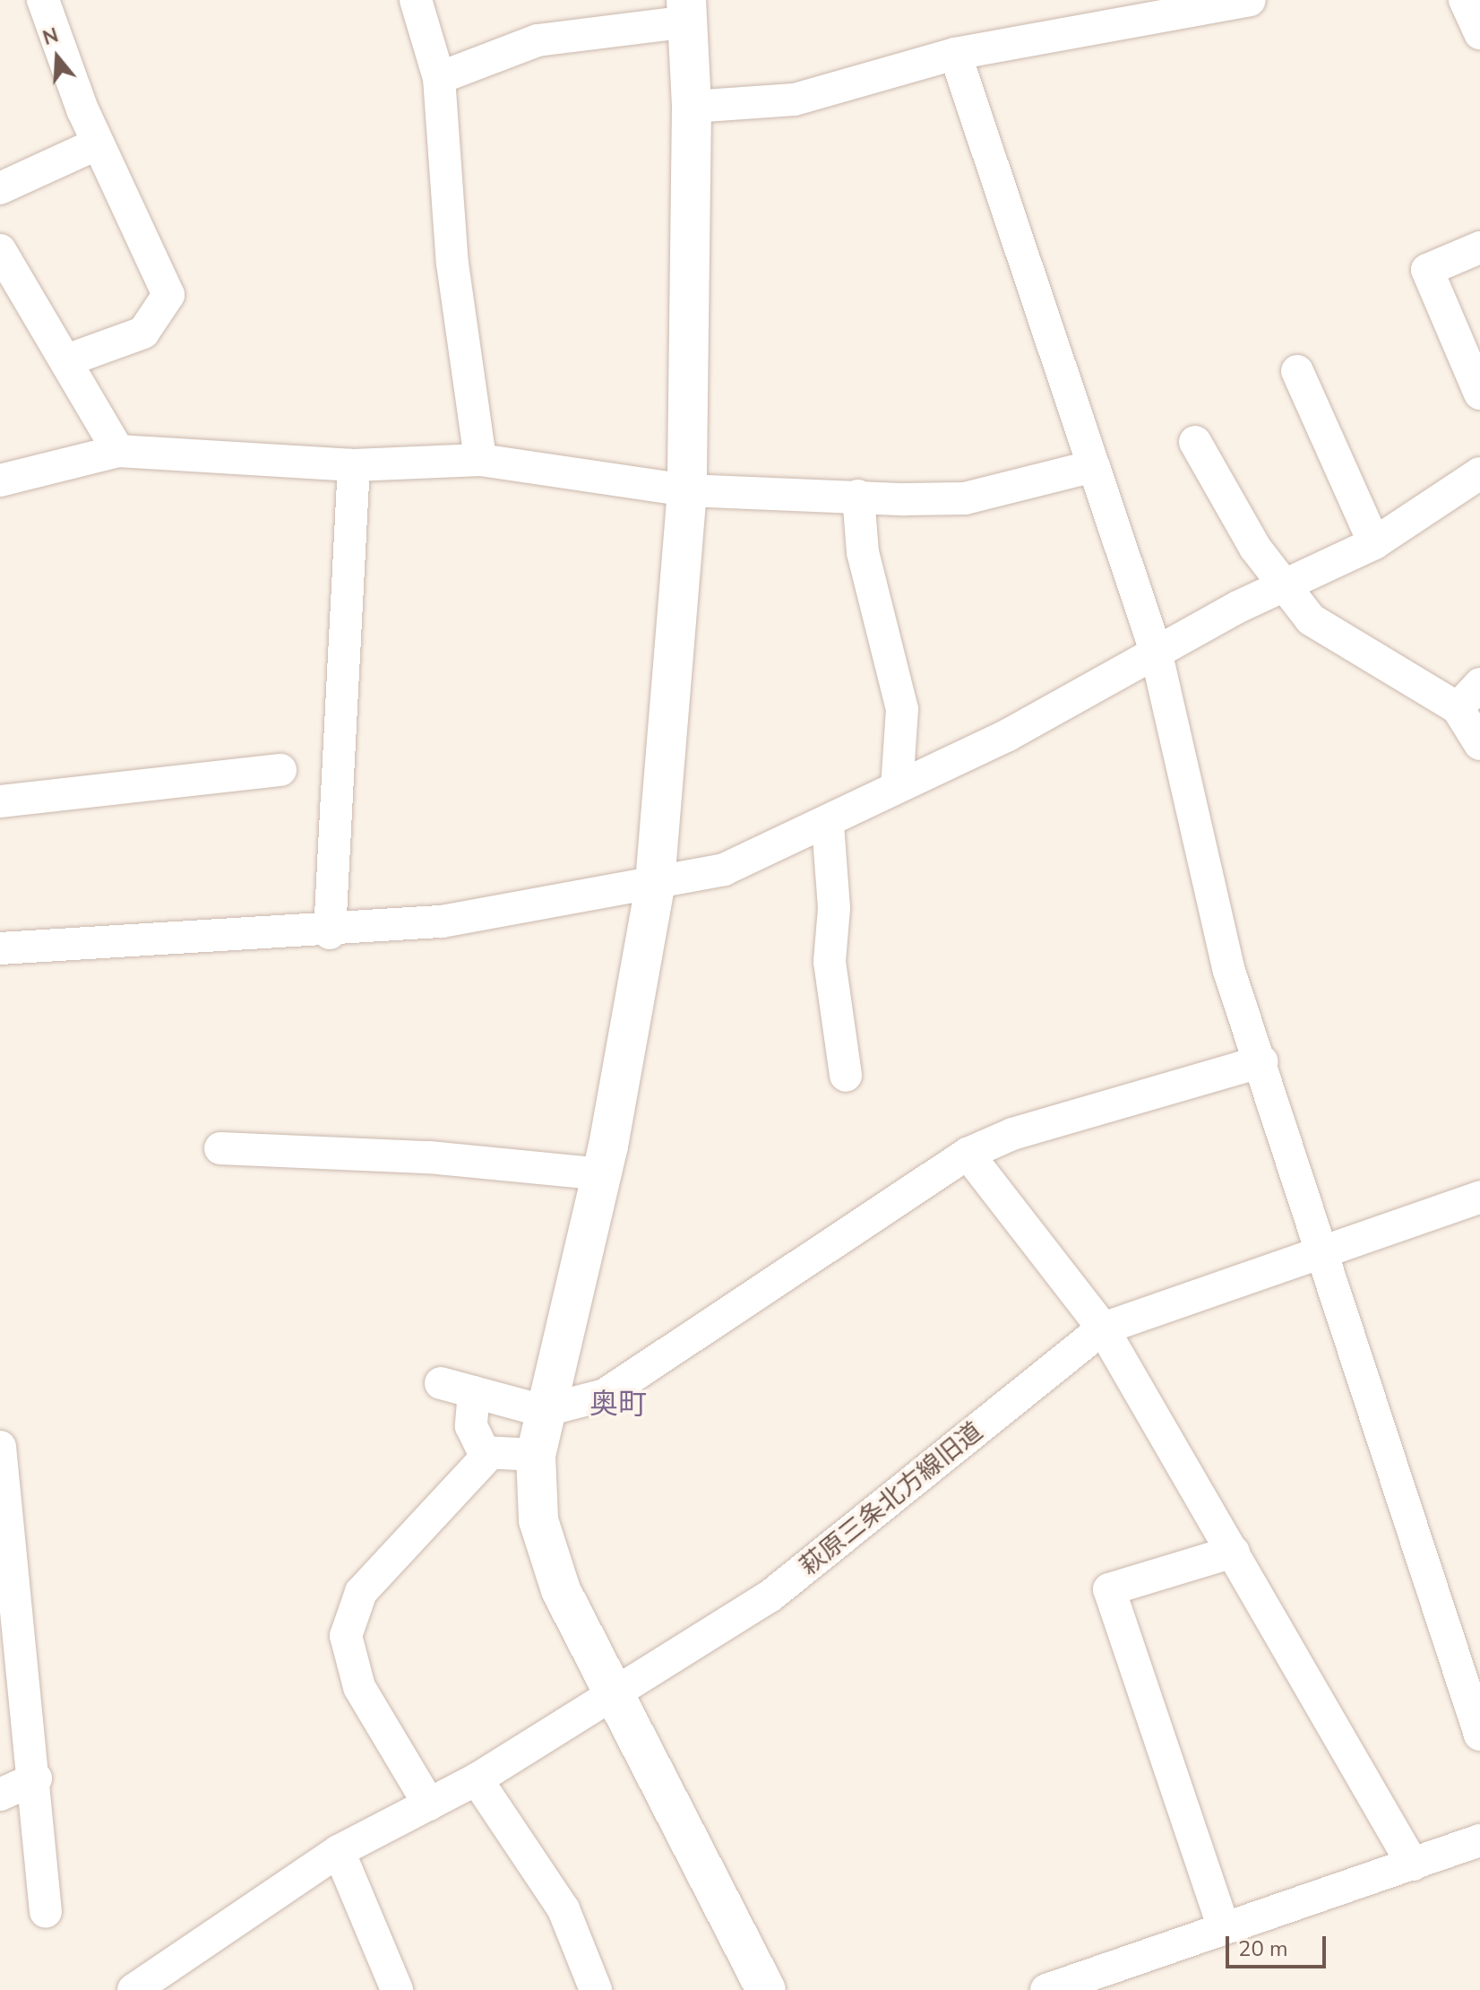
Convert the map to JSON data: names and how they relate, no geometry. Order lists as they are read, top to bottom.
{
  "streets": {
    "street": ["萩原三条北方線旧道"]
  },
  "districts": ["奥町"],
  "scale_bar": "20 m",
  "north": "top"
}
